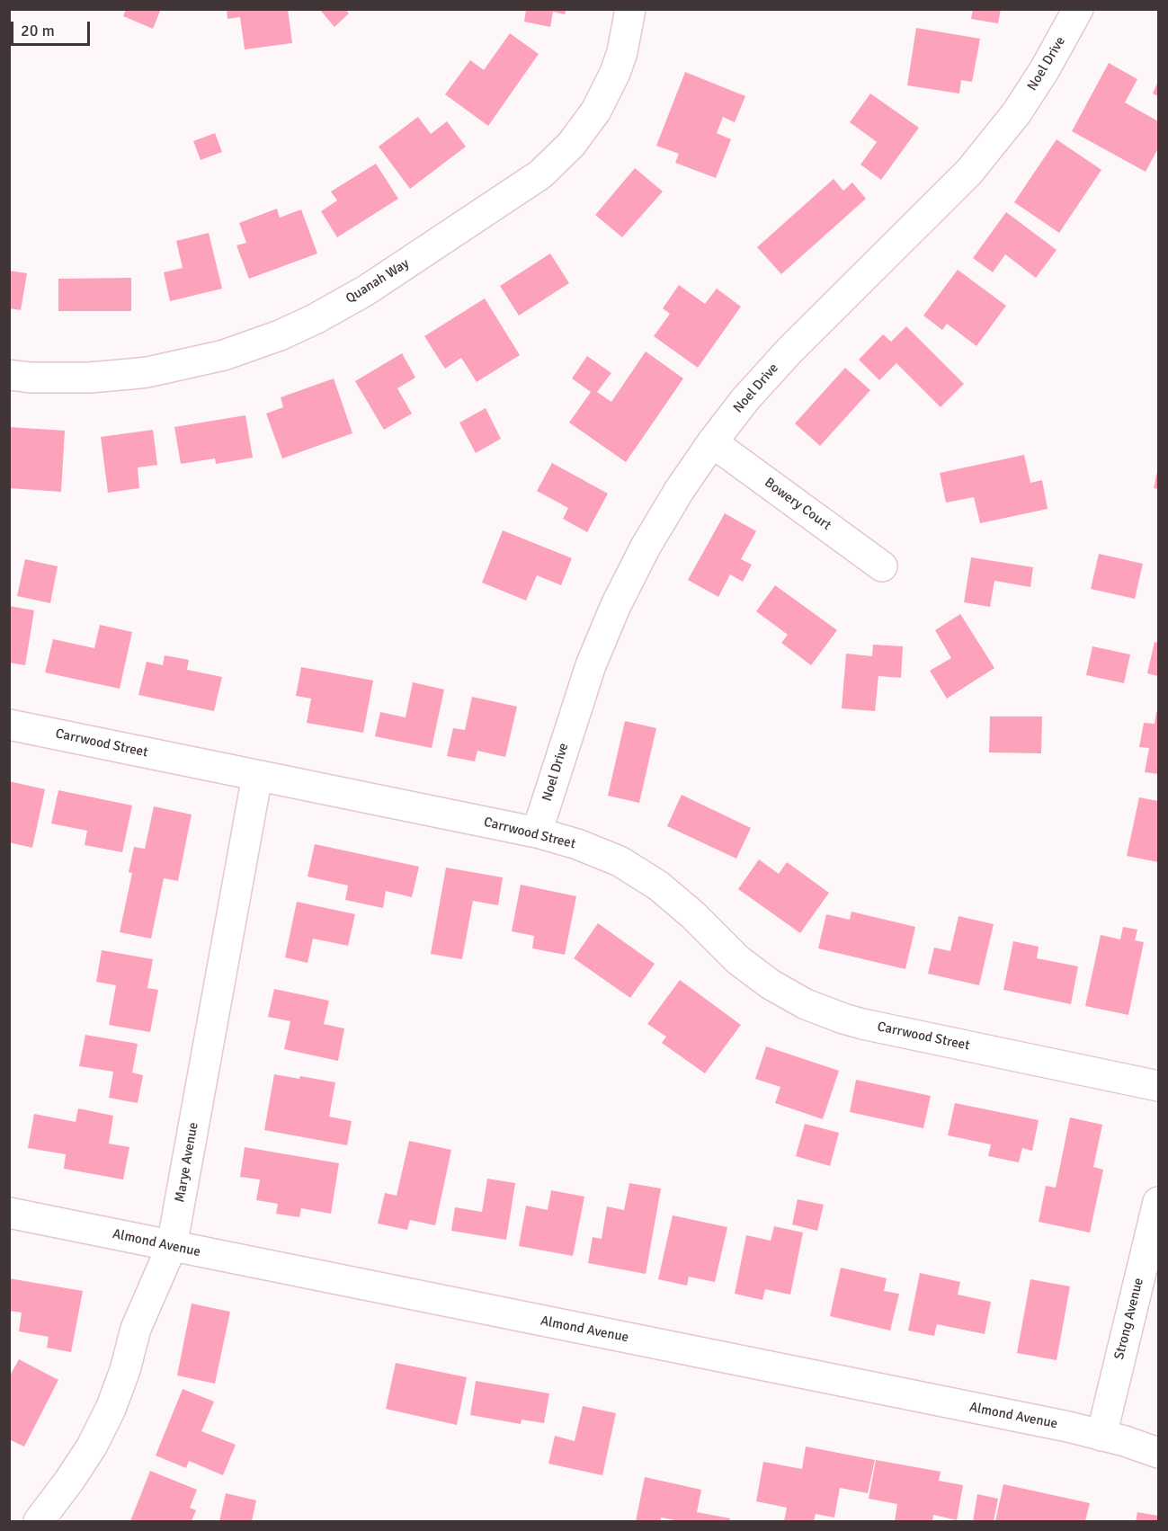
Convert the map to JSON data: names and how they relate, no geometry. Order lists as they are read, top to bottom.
{
  "streets": {
    "street": [
      "Noel Drive",
      "Quanah Way",
      "Bowery Court",
      "Carrwood Street",
      "Marye Avenue",
      "Almond Avenue",
      "Strong Avenue"
    ]
  },
  "crossings": [
    ["Noel Drive", "Bowery Court"],
    ["Noel Drive", "Carrwood Street"],
    ["Carrwood Street", "Marye Avenue"],
    ["Marye Avenue", "Almond Avenue"],
    ["Almond Avenue", "Strong Avenue"]
  ],
  "scale_bar": "20 m"
}
